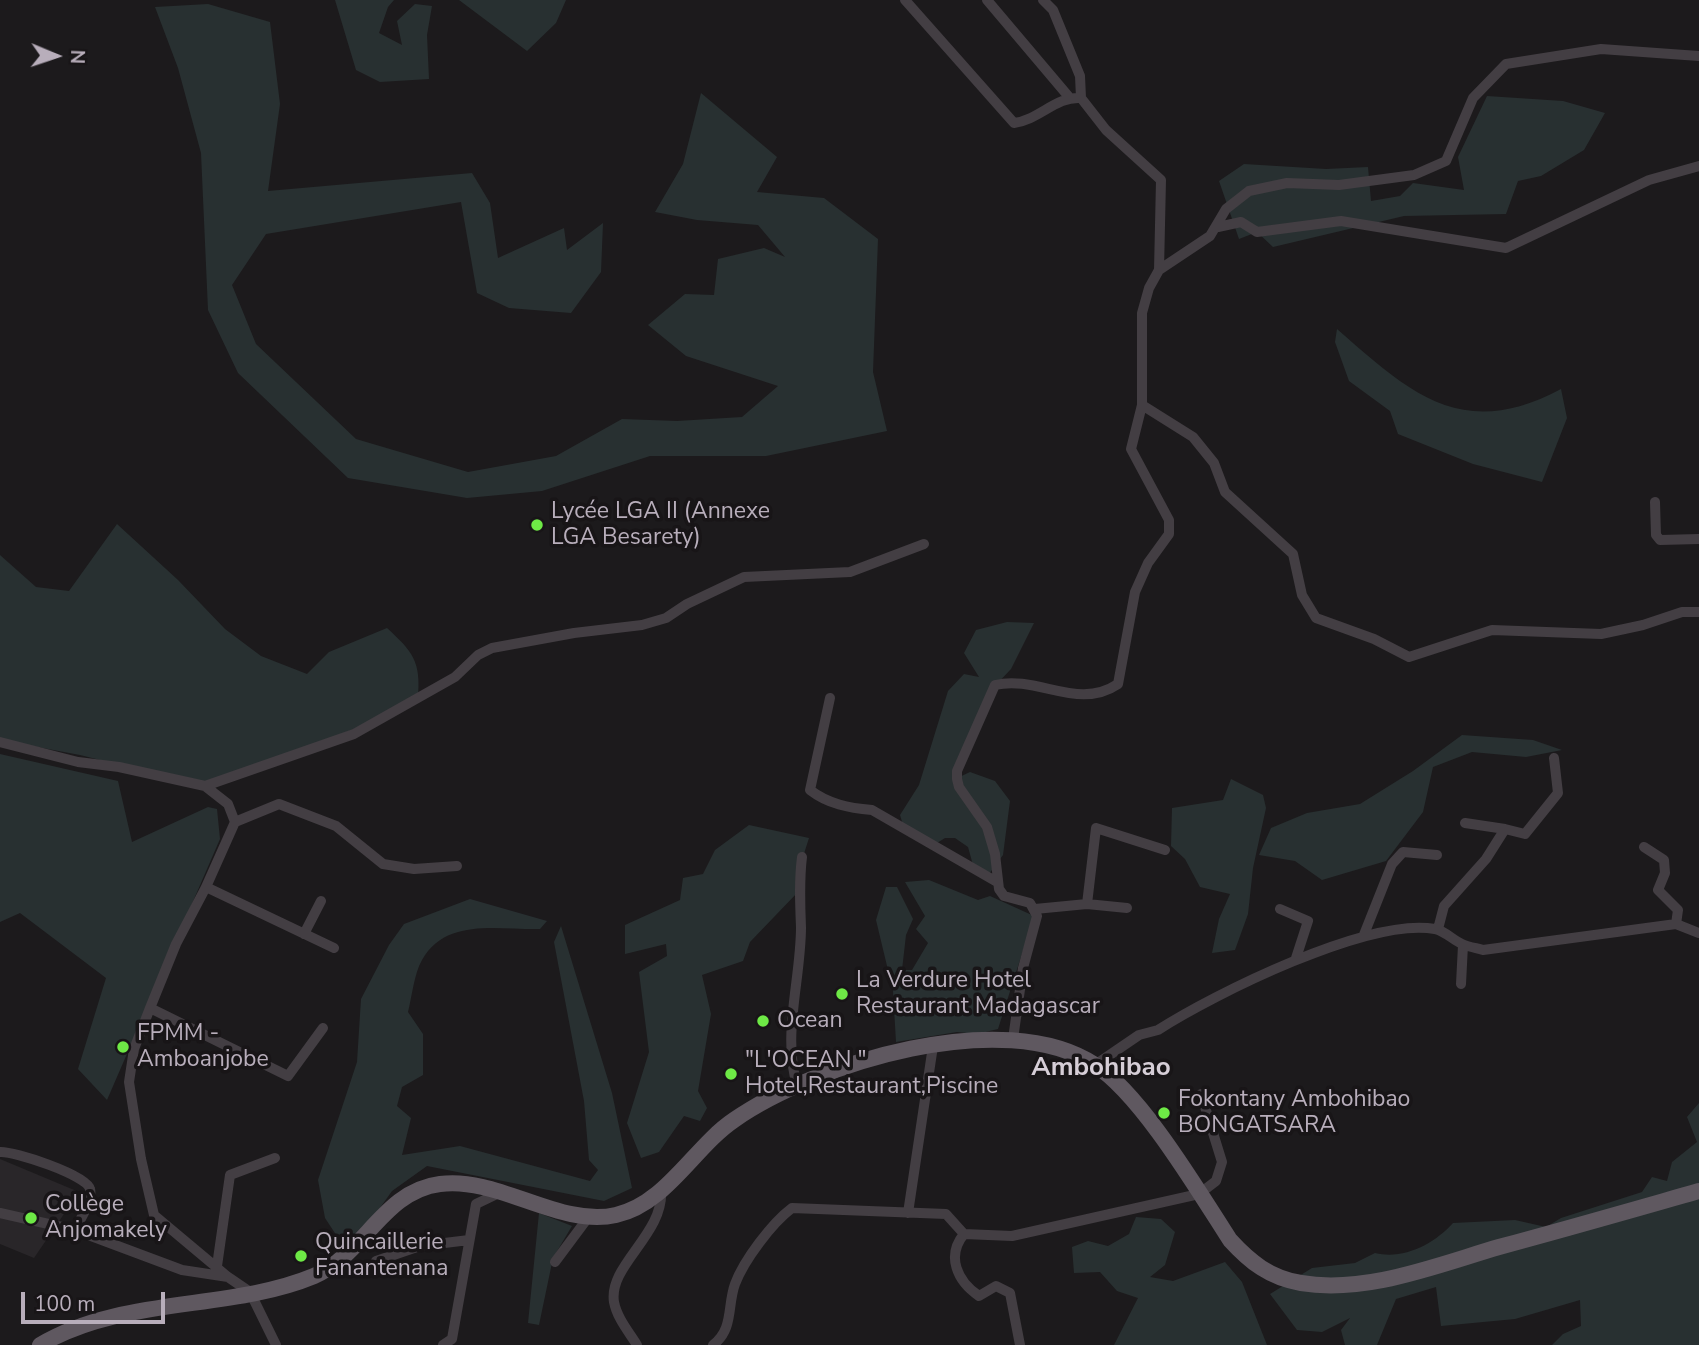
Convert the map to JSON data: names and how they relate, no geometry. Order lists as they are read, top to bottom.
{
  "districts": ["Ambohibao"],
  "places": [
    "Lycée LGA II (Annexe LGA Besarety)",
    "La Verdure Hotel Restaurant Madagascar",
    "Ocean",
    "FPMM - Amboanjobe",
    "\"L'OCEAN \" Hotel,Restaurant,Piscine",
    "Fokontany Ambohibao BONGATSARA",
    "Collège Anjomakely",
    "Quincaillerie Fanantenana"
  ],
  "scale_bar": "100 m",
  "north": "right"
}
